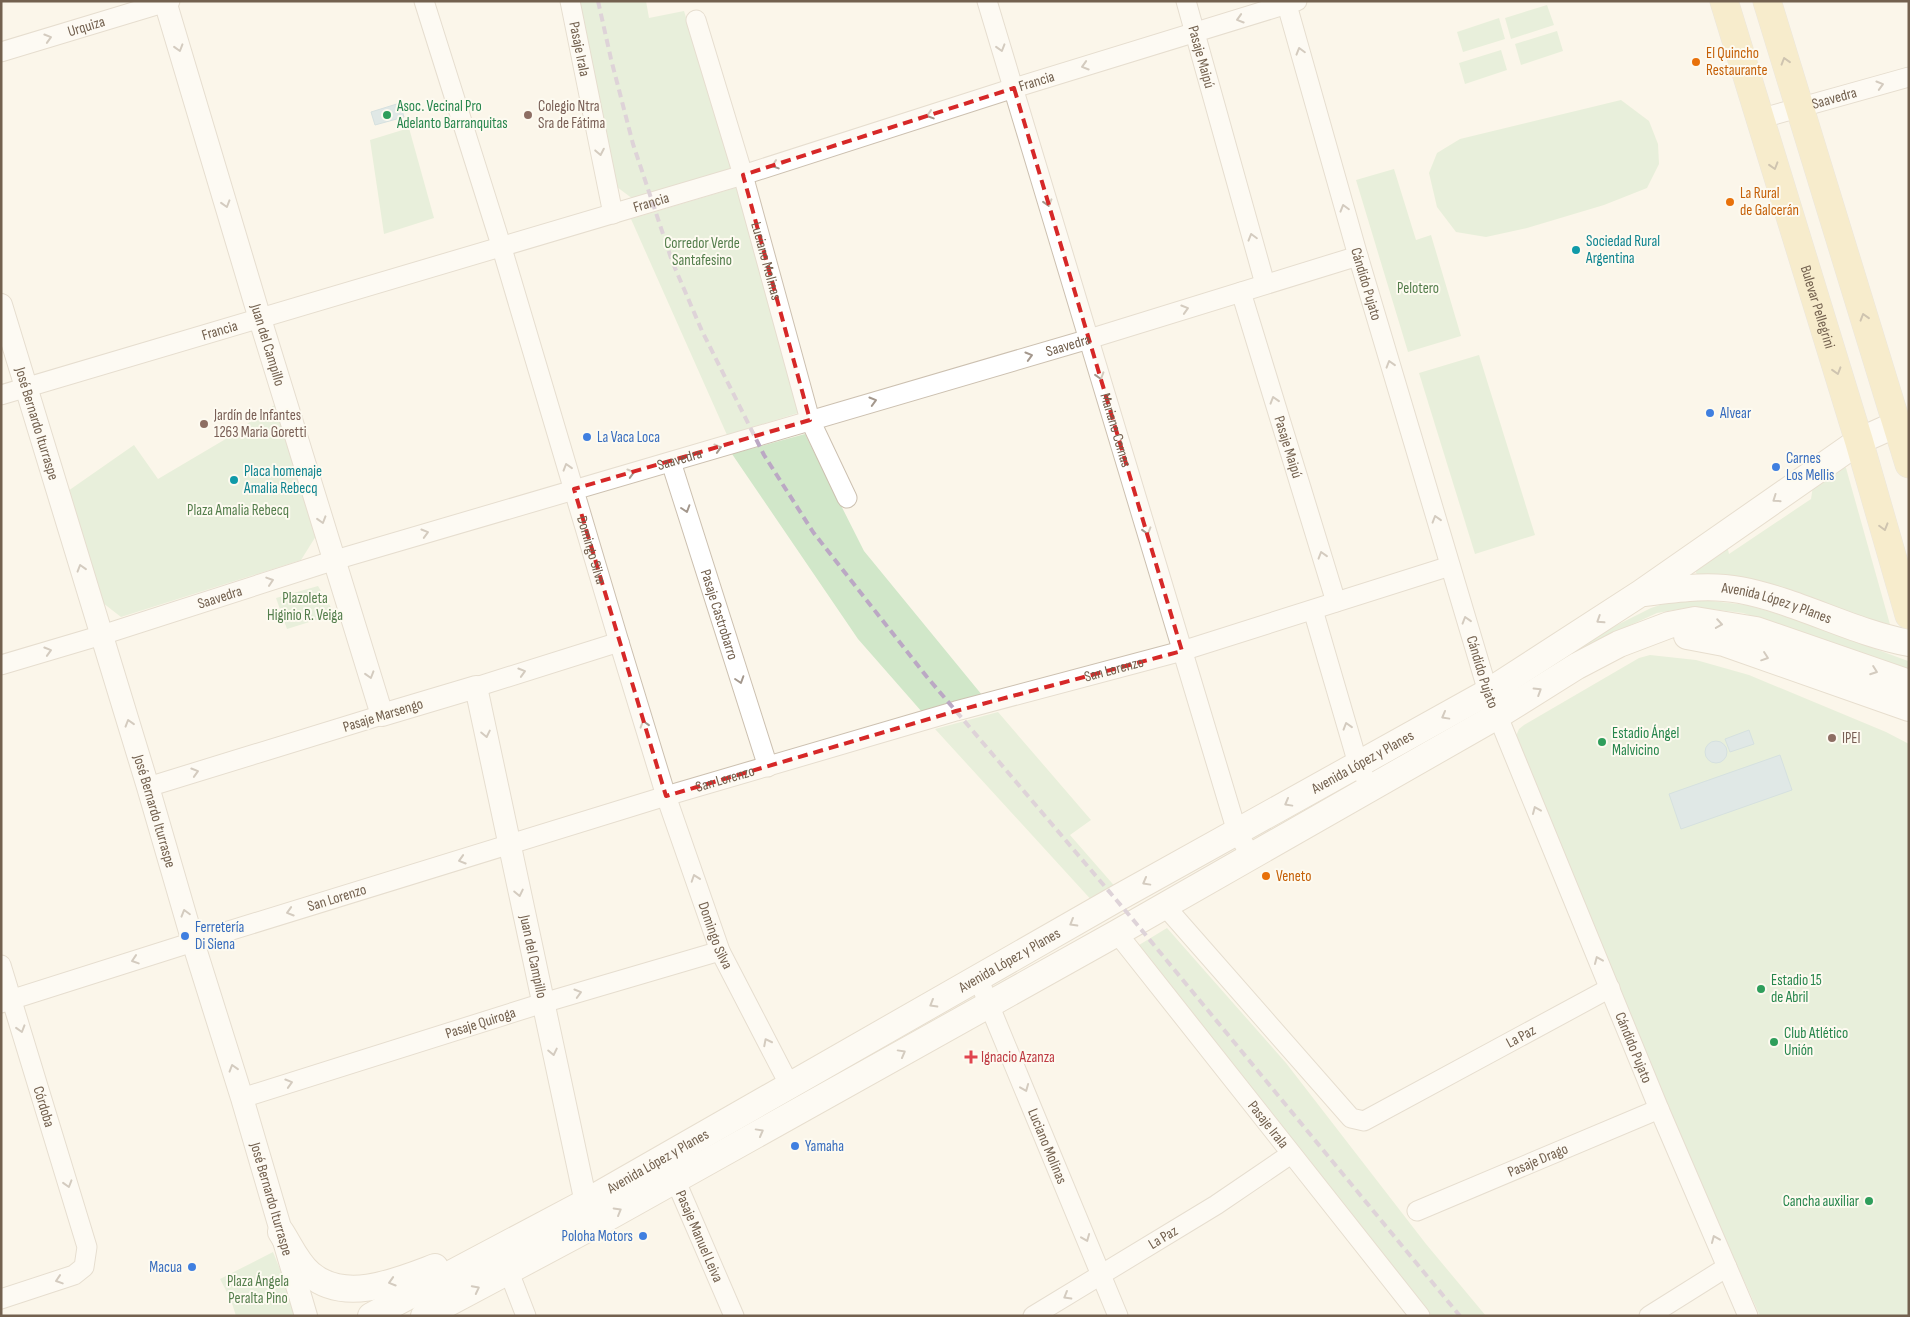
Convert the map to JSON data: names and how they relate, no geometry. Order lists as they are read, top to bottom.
{
  "streets": {
    "main road": ["Bulevar Pellegrini", "Avenida López y Planes"],
    "street": [
      "Urquiza",
      "Pasaje Irala",
      "Pasaje Maipú",
      "Francia",
      "Saavedra",
      "Luciano Molinas",
      "Cándido Pujato",
      "Juan del Campillo",
      "José Bernardo Iturraspe",
      "Mariano Comas",
      "Domingo Silva",
      "Pasaje Castrobarro",
      "San Lorenzo",
      "Pasaje Marsengo",
      "Pasaje Quiroga",
      "La Paz",
      "Córdoba",
      "Pasaje Drago",
      "Pasaje Manuel Leiva"
    ]
  },
  "crossings": [
    ["Urquiza", "Juan del Campillo"],
    ["Pasaje Irala", "Francia"],
    ["Pasaje Irala", "Avenida López y Planes"],
    ["Pasaje Irala", "La Paz"],
    ["Pasaje Maipú", "Francia"],
    ["Pasaje Maipú", "Saavedra"],
    ["Pasaje Maipú", "San Lorenzo"],
    ["Francia", "Luciano Molinas"],
    ["Francia", "Cándido Pujato"],
    ["Francia", "Juan del Campillo"],
    ["Francia", "José Bernardo Iturraspe"],
    ["Francia", "Mariano Comas"],
    ["Francia", "Domingo Silva"],
    ["Saavedra", "Luciano Molinas"],
    ["Saavedra", "Cándido Pujato"],
    ["Saavedra", "Bulevar Pellegrini"],
    ["Saavedra", "Juan del Campillo"],
    ["Saavedra", "José Bernardo Iturraspe"],
    ["Saavedra", "Mariano Comas"],
    ["Saavedra", "Domingo Silva"],
    ["Saavedra", "Pasaje Castrobarro"],
    ["Luciano Molinas", "Avenida López y Planes"],
    ["Luciano Molinas", "La Paz"],
    ["Cándido Pujato", "Avenida López y Planes"],
    ["Cándido Pujato", "San Lorenzo"],
    ["Cándido Pujato", "La Paz"],
    ["Cándido Pujato", "Pasaje Drago"],
    ["Bulevar Pellegrini", "Avenida López y Planes"],
    ["Juan del Campillo", "Avenida López y Planes"],
    ["Juan del Campillo", "San Lorenzo"],
    ["Juan del Campillo", "Pasaje Marsengo"],
    ["Juan del Campillo", "Pasaje Quiroga"],
    ["José Bernardo Iturraspe", "San Lorenzo"],
    ["José Bernardo Iturraspe", "Pasaje Marsengo"],
    ["José Bernardo Iturraspe", "Pasaje Quiroga"],
    ["Mariano Comas", "Avenida López y Planes"],
    ["Mariano Comas", "San Lorenzo"],
    ["Domingo Silva", "Avenida López y Planes"],
    ["Domingo Silva", "San Lorenzo"],
    ["Domingo Silva", "Pasaje Marsengo"],
    ["Domingo Silva", "Pasaje Quiroga"],
    ["Avenida López y Planes", "La Paz"],
    ["Avenida López y Planes", "Pasaje Manuel Leiva"],
    ["Pasaje Castrobarro", "San Lorenzo"],
    ["San Lorenzo", "Córdoba"]
  ],
  "one_way": [
    "Urquiza",
    "Pasaje Maipú",
    "Francia",
    "Saavedra",
    "Cándido Pujato",
    "Juan del Campillo",
    "José Bernardo Iturraspe",
    "Mariano Comas",
    "Domingo Silva",
    "Pasaje Castrobarro",
    "Pasaje Marsengo",
    "Pasaje Quiroga",
    "Córdoba"
  ],
  "parks": [
    "Corredor Verde Santafesino",
    "Pelotero",
    "Plaza Amalia Rebecq",
    "Plazoleta Higinio R. Veiga",
    "Plaza Ángela Peralta Pino"
  ],
  "places": {
    "other": [
      "El Quincho Restaurante",
      "Asoc. Vecinal Pro Adelanto Barranquitas",
      "Colegio Ntra Sra de Fátima",
      "La Rural de Galcerán",
      "Sociedad Rural Argentina",
      "Alvear",
      "Jardín de Infantes 1263 Maria Goretti",
      "La Vaca Loca",
      "Carnes Los Mellis",
      "Placa homenaje Amalia Rebecq",
      "IPEI",
      "Estadio Ángel Malvicino",
      "Veneto",
      "Ferretería Di Siena",
      "Estadio 15 de Abril",
      "Club Atlético Unión",
      "Yamaha",
      "Cancha auxiliar",
      "Poloha Motors",
      "Macua"
    ],
    "health": ["Ignacio Azanza"]
  }
}
